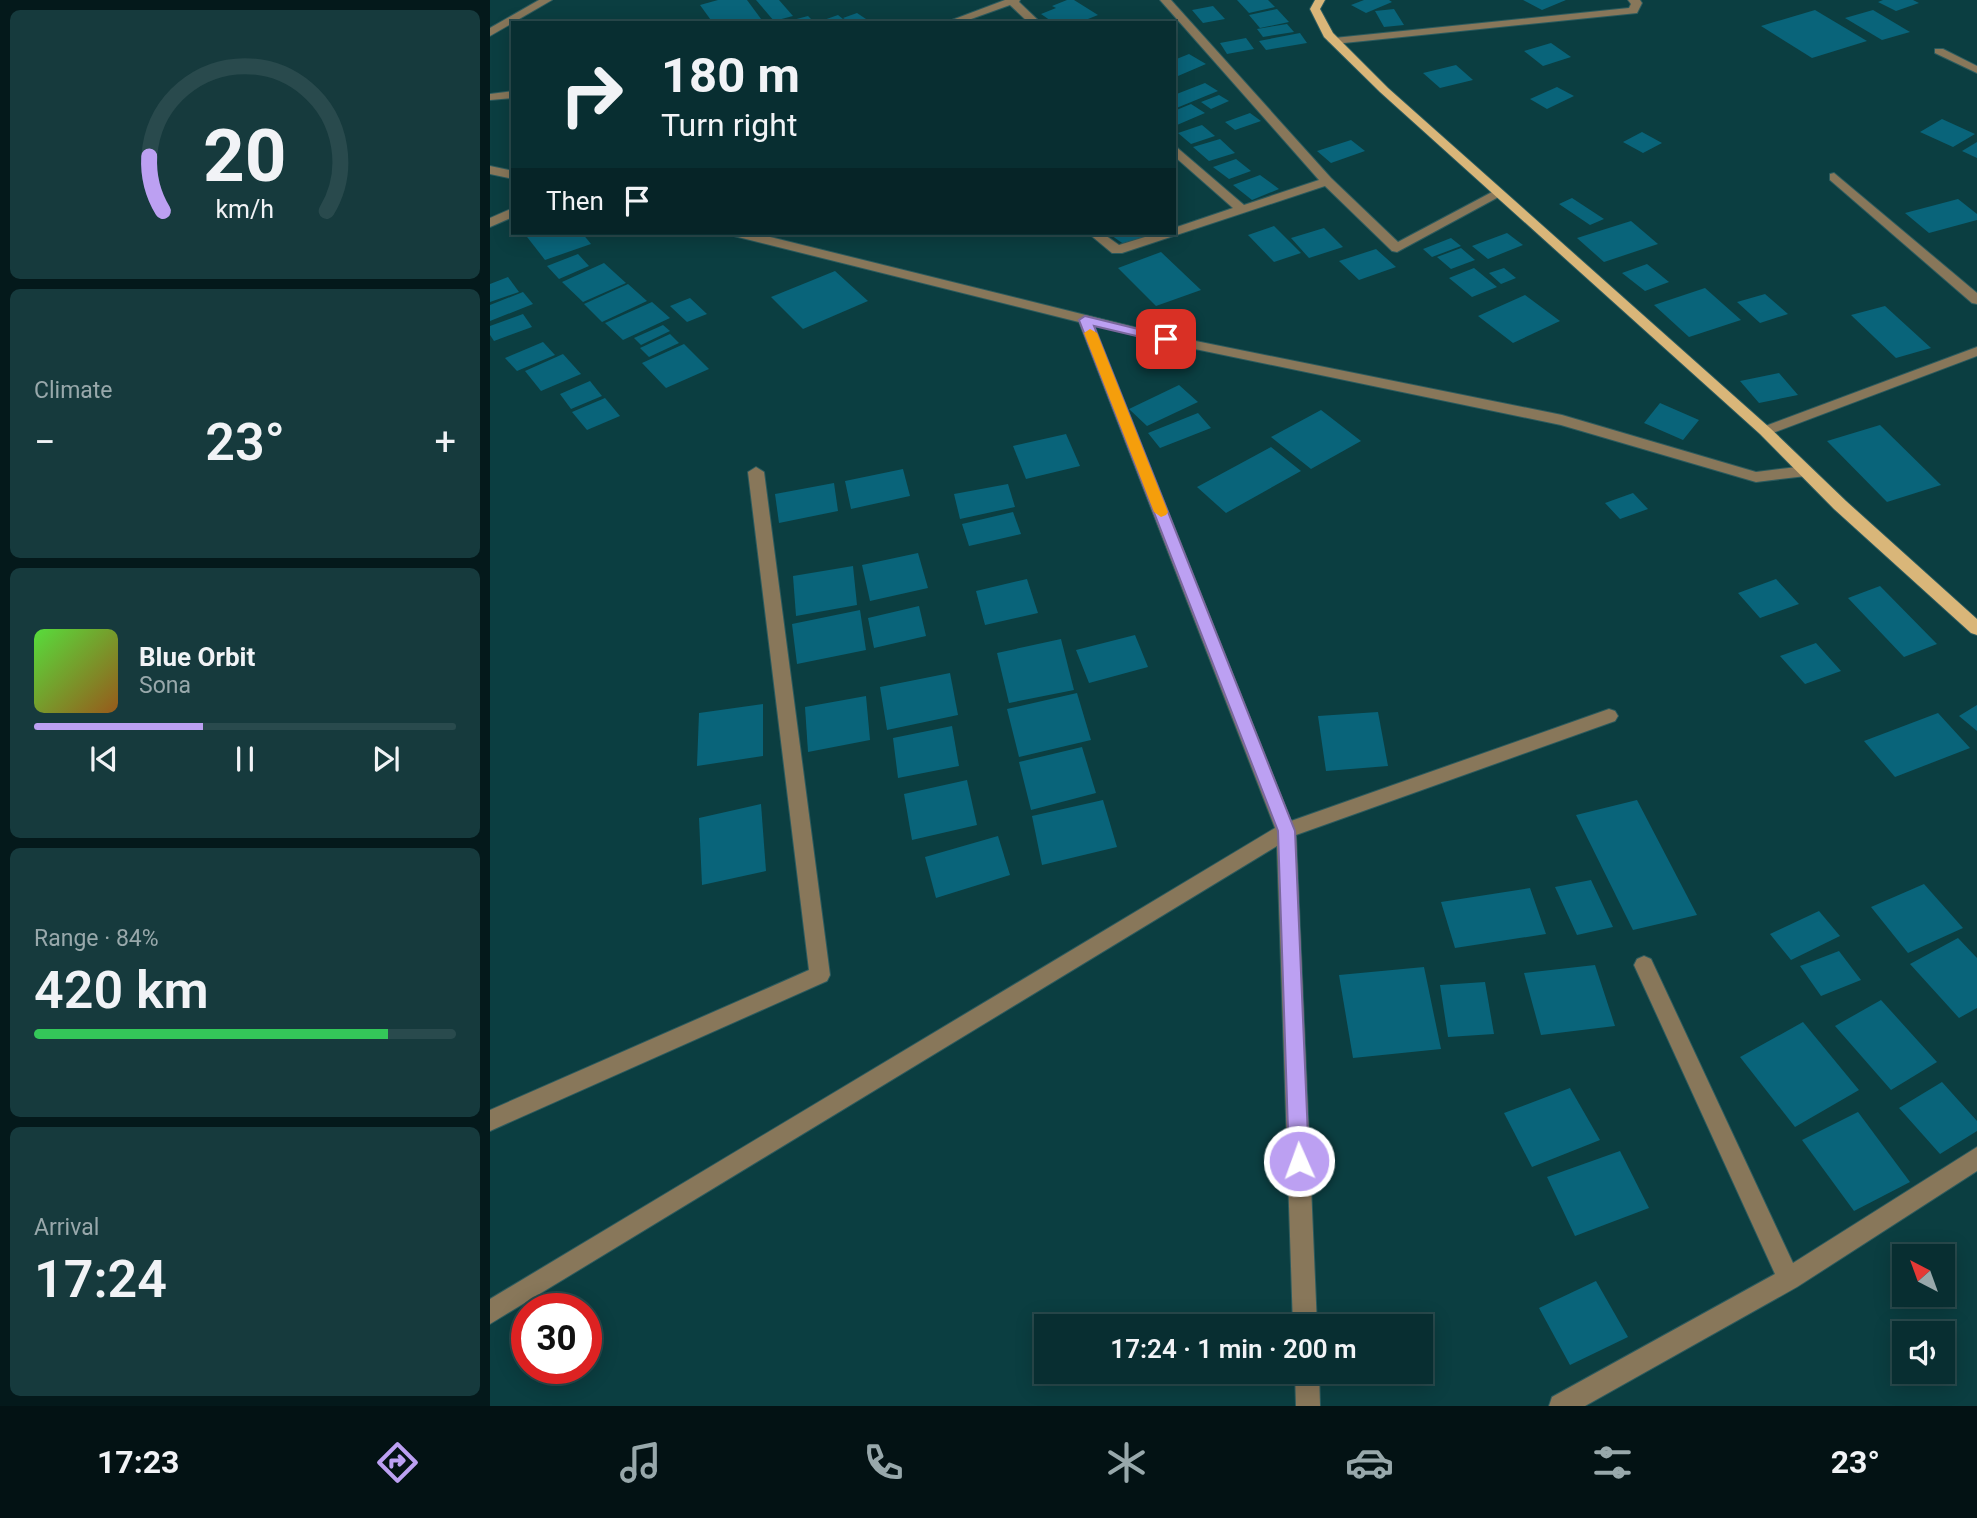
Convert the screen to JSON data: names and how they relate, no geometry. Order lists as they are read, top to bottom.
{
  "north": "top left",
  "page": {
    "turn": ["180 m", "Turn right"],
    "then": "Then",
    "tile": [
      "Climate",
      ["Range · 84%", "420 km"],
      ["Arrival", "17:24"]
    ],
    "heat": ["−", "23°", "+"],
    "song": ["Blue Orbit", "Sona"],
    "limit": "30",
    "trip": "17:24 · 1 min · 200 m",
    "tabs": ["17:23", "23°"],
    "gauge": ["20", "km/h"]
  }
}
